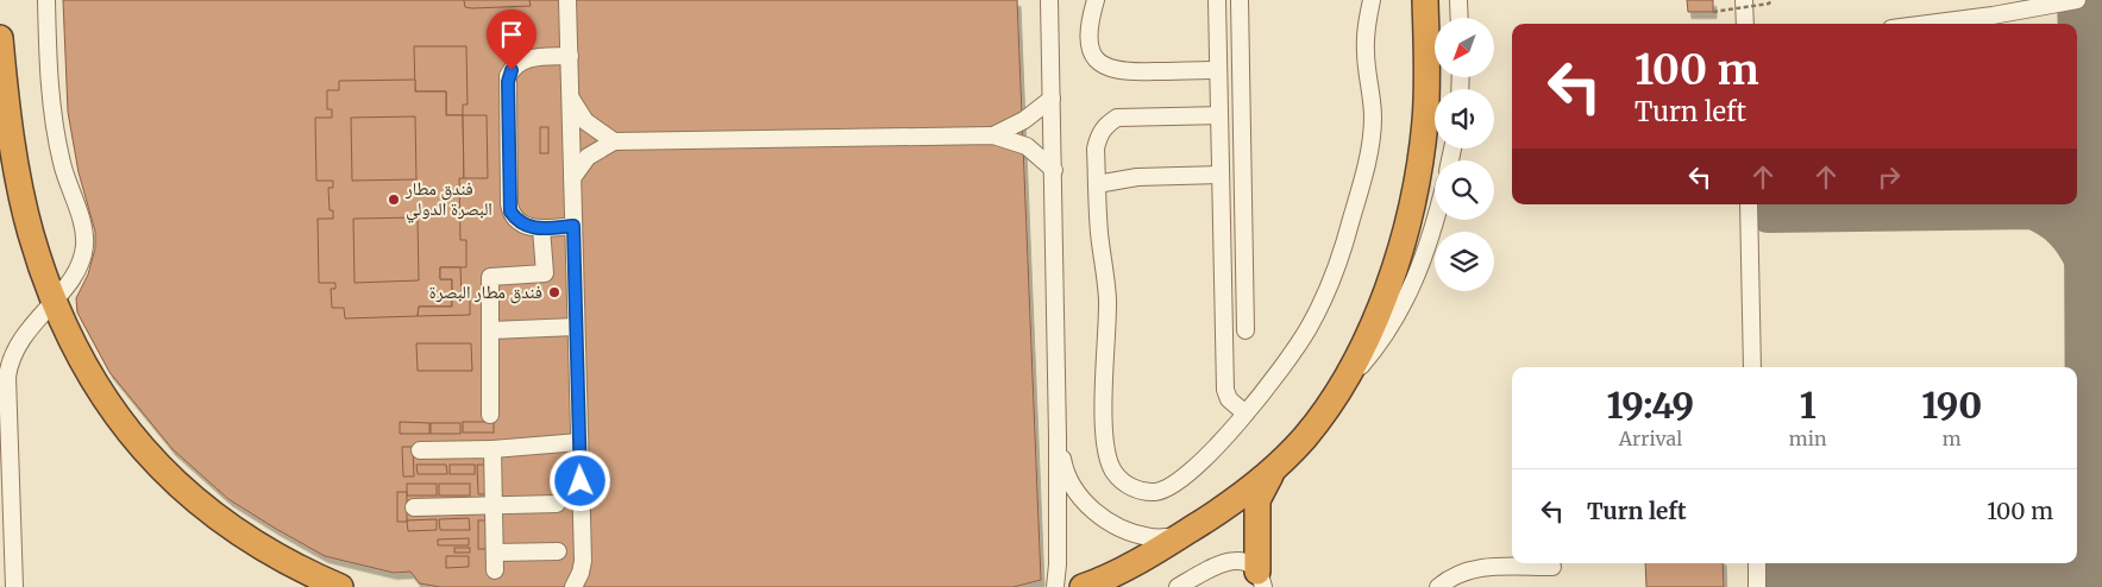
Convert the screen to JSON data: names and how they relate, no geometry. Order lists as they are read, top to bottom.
{
  "places": ["فندق مطار البصرة الدولي", "فندق مطار البصرة"],
  "north": "bottom left",
  "page": {
    "turn": ["100 m", "Turn left"],
    "eta": [
      "19:49",
      "Arrival",
      "1",
      "min",
      "190",
      "m"
    ],
    "list": [
      {
        "name": "Turn left",
        "value": "100 m"
      }
    ]
  }
}
